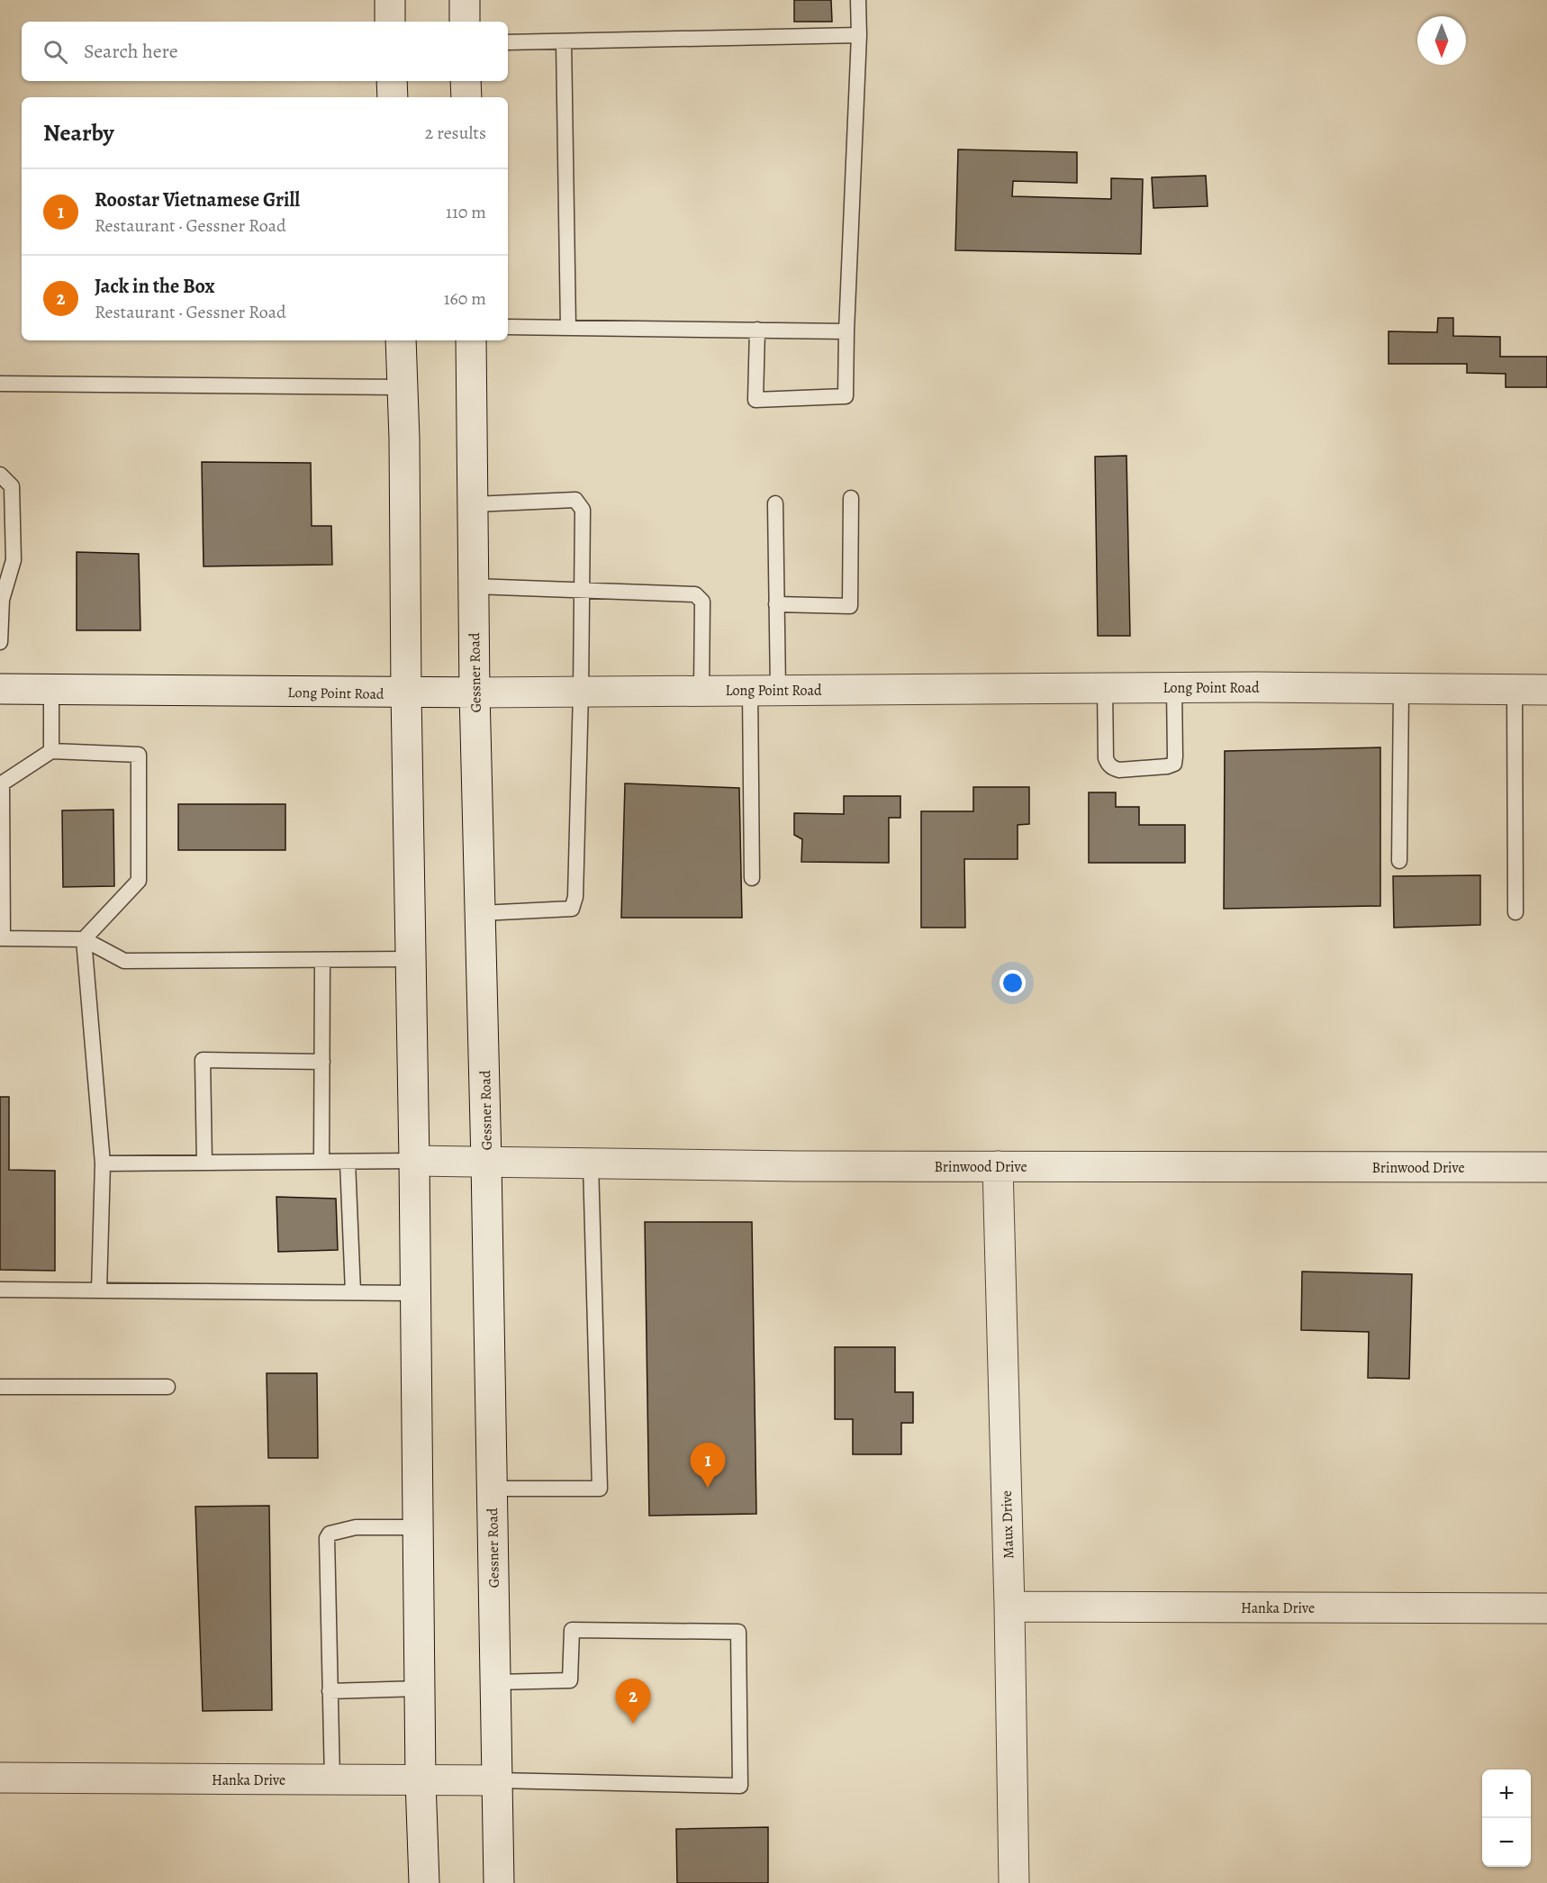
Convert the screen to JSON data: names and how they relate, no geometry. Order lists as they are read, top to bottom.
{
  "streets": {
    "street": [
      "Gessner Road",
      "Long Point Road",
      "Brinwood Drive",
      "Maux Drive",
      "Hanka Drive"
    ]
  },
  "crossings": [
    ["Gessner Road", "Long Point Road"],
    ["Gessner Road", "Brinwood Drive"],
    ["Gessner Road", "Hanka Drive"],
    ["Brinwood Drive", "Maux Drive"],
    ["Maux Drive", "Hanka Drive"]
  ],
  "north": "bottom",
  "page": {
    "search": "Search here",
    "heading": ["Nearby", "2 results"],
    "list": [
      {
        "mark": "1",
        "name": "Roostar Vietnamese Grill",
        "note": "Restaurant · Gessner Road",
        "value": "110 m"
      },
      {
        "mark": "2",
        "name": "Jack in the Box",
        "note": "Restaurant · Gessner Road",
        "value": "160 m"
      }
    ],
    "pins": ["1", "2"],
    "map_buttons": ["+", "−"]
  }
}
